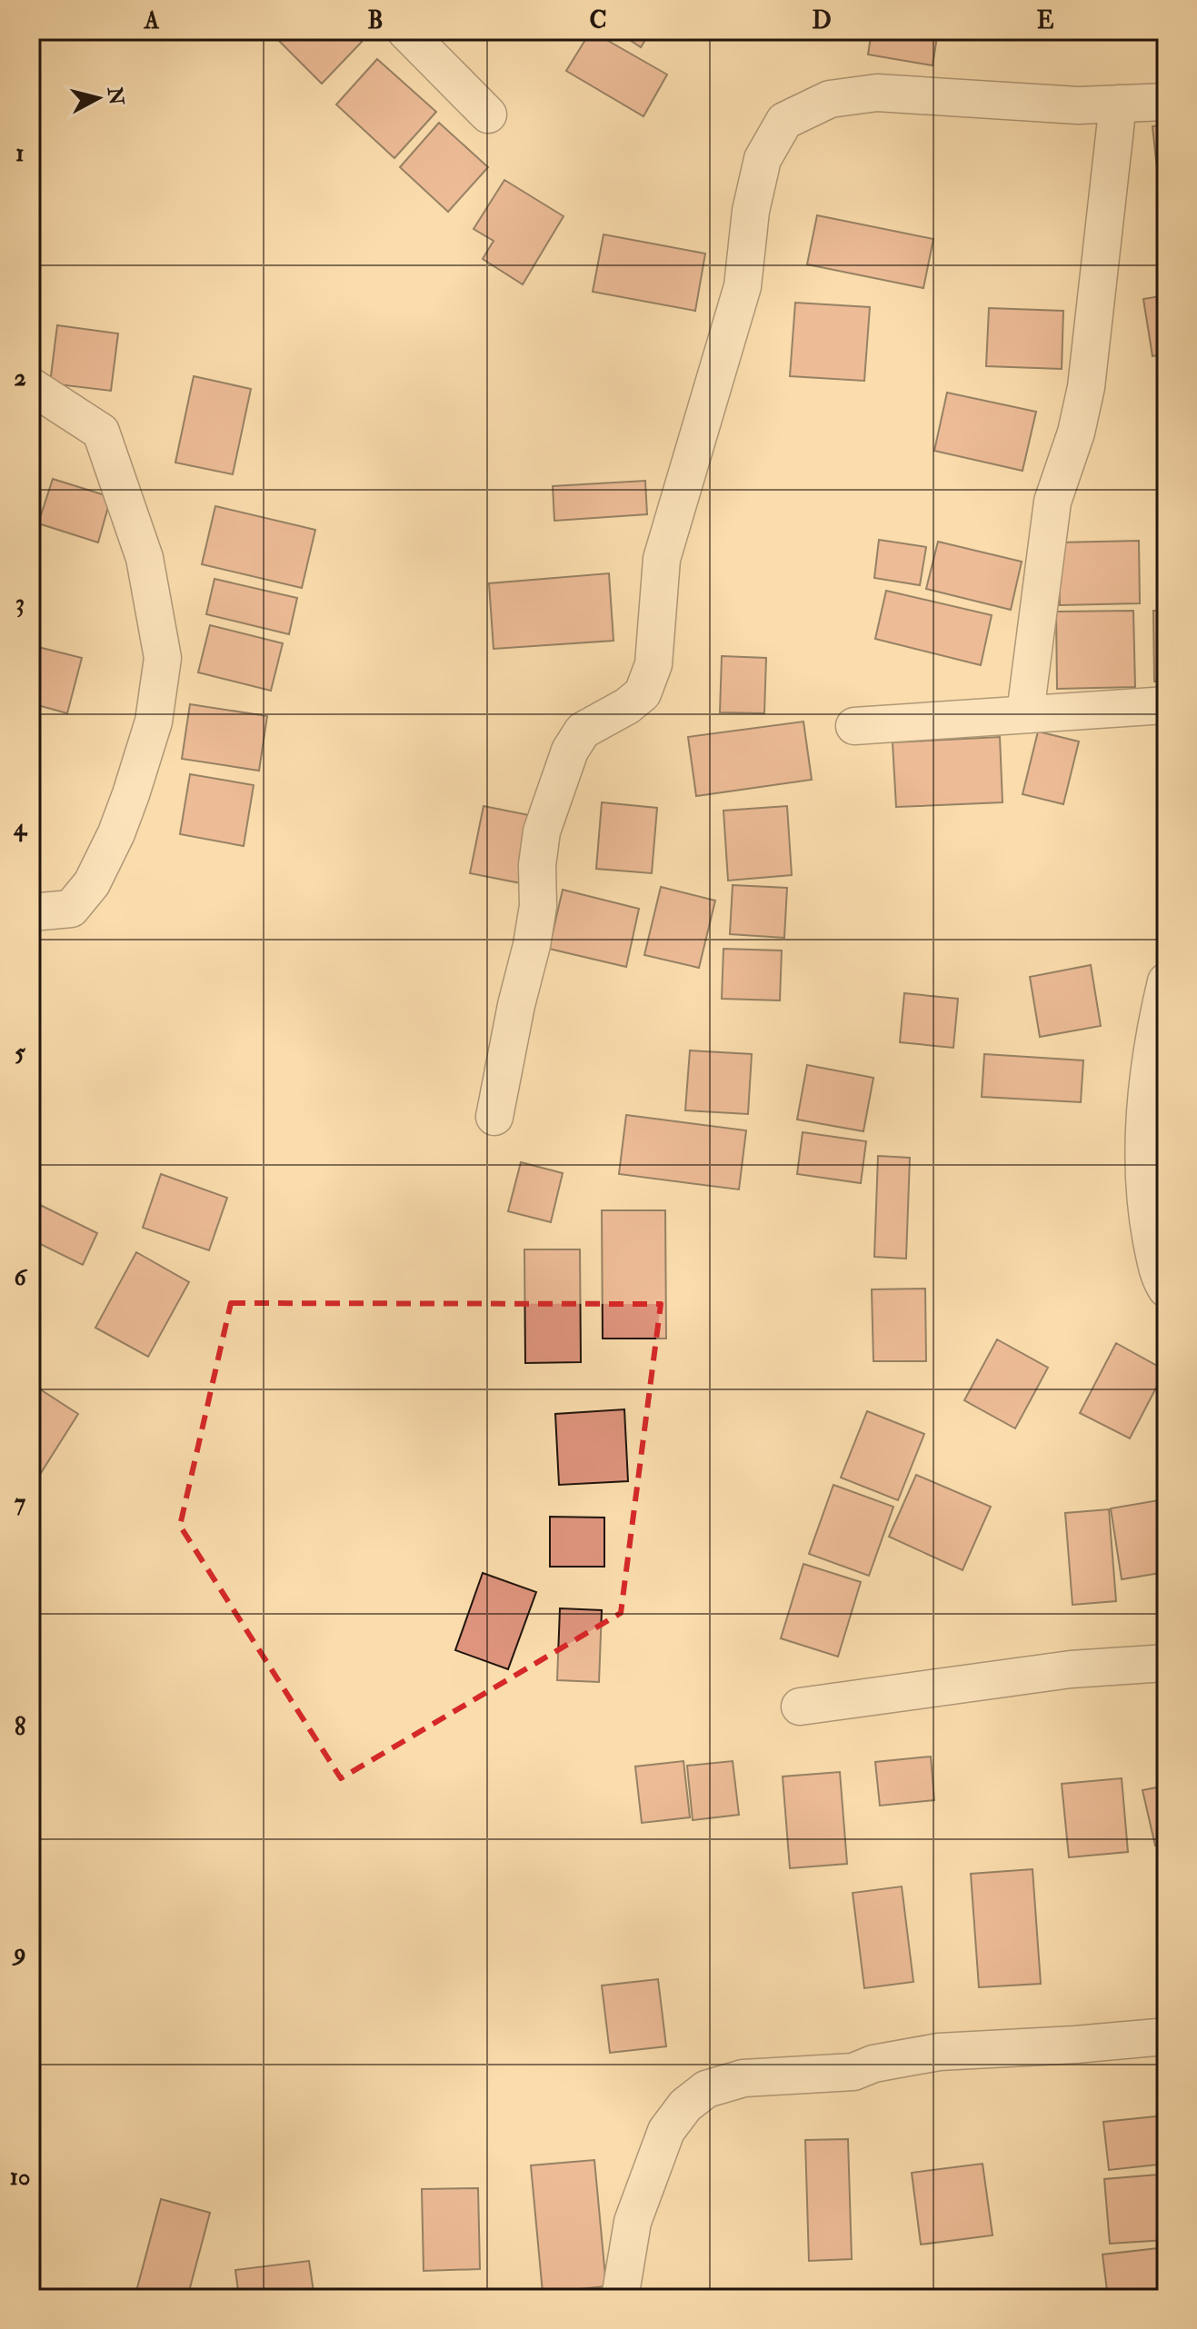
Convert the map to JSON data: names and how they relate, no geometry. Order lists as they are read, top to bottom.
{
  "north": "right",
  "grid": {
    "columns": [
      "A",
      "B",
      "C",
      "D",
      "E"
    ],
    "rows": [
      "1",
      "2",
      "3",
      "4",
      "5",
      "6",
      "7",
      "8",
      "9",
      "10"
    ]
  }
}
